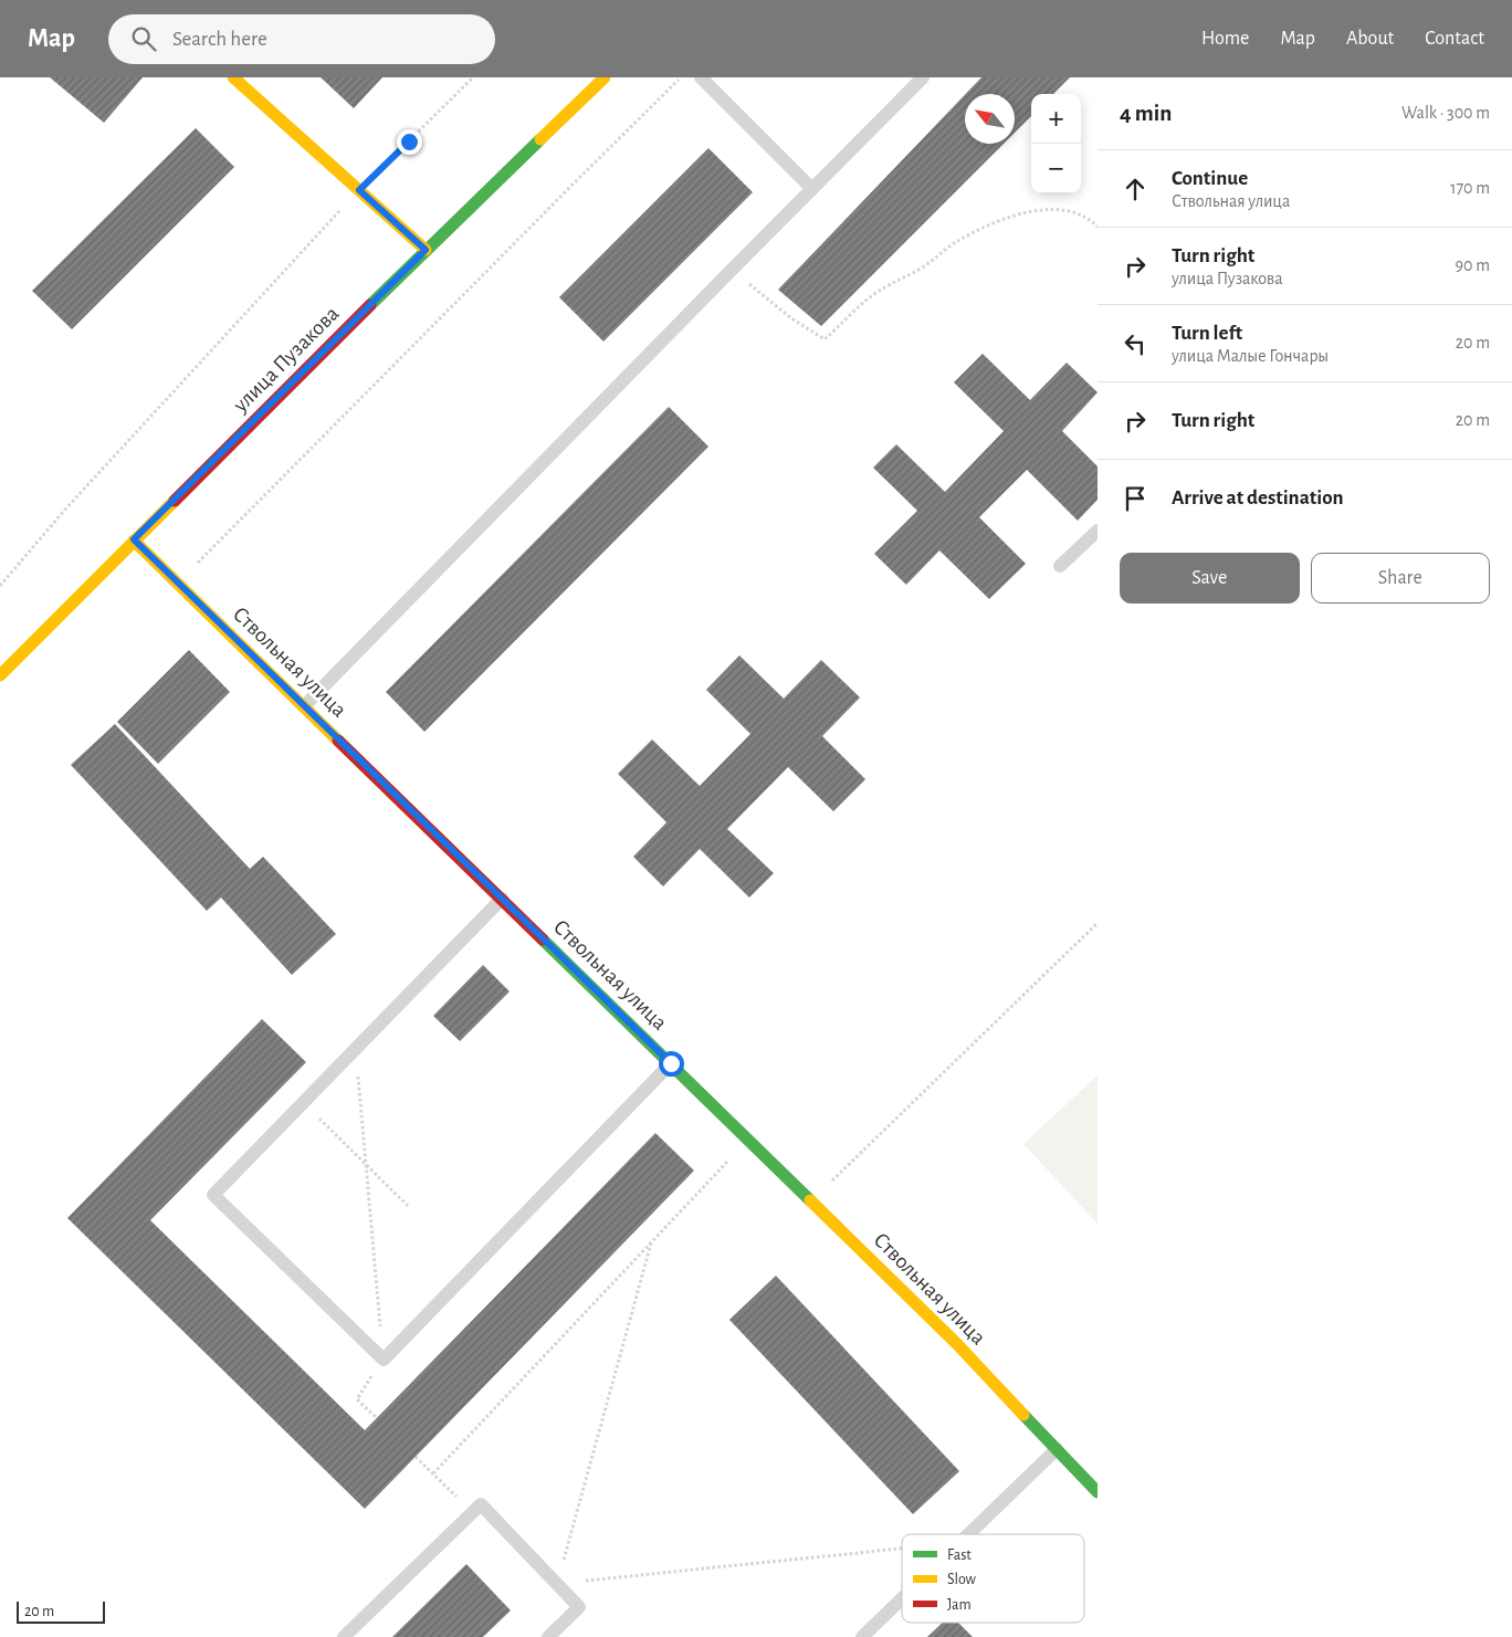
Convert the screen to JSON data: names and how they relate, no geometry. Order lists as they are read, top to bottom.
{
  "streets": {
    "street": ["улица Пузакова", "Ствольная улица"]
  },
  "crossings": [
    ["улица Пузакова", "Ствольная улица"]
  ],
  "legend": ["Fast", "Slow", "Jam"],
  "scale_bar": "20 m",
  "north": "top left",
  "page": {
    "header": "Map",
    "search": "Search here",
    "nav": [
      "Home",
      "Map",
      "About",
      "Contact"
    ],
    "heading": ["4 min", "Walk · 300 m"],
    "map_buttons": ["+", "−"],
    "list": [
      ["Continue", "Ствольная улица", "170 m"],
      ["Turn right", "улица Пузакова", "90 m"],
      ["Turn left", "улица Малые Гончары", "20 m"],
      ["Turn right", "20 m"],
      "Arrive at destination"
    ],
    "buttons": ["Save", "Share"],
    "scale": "20 m"
  }
}
